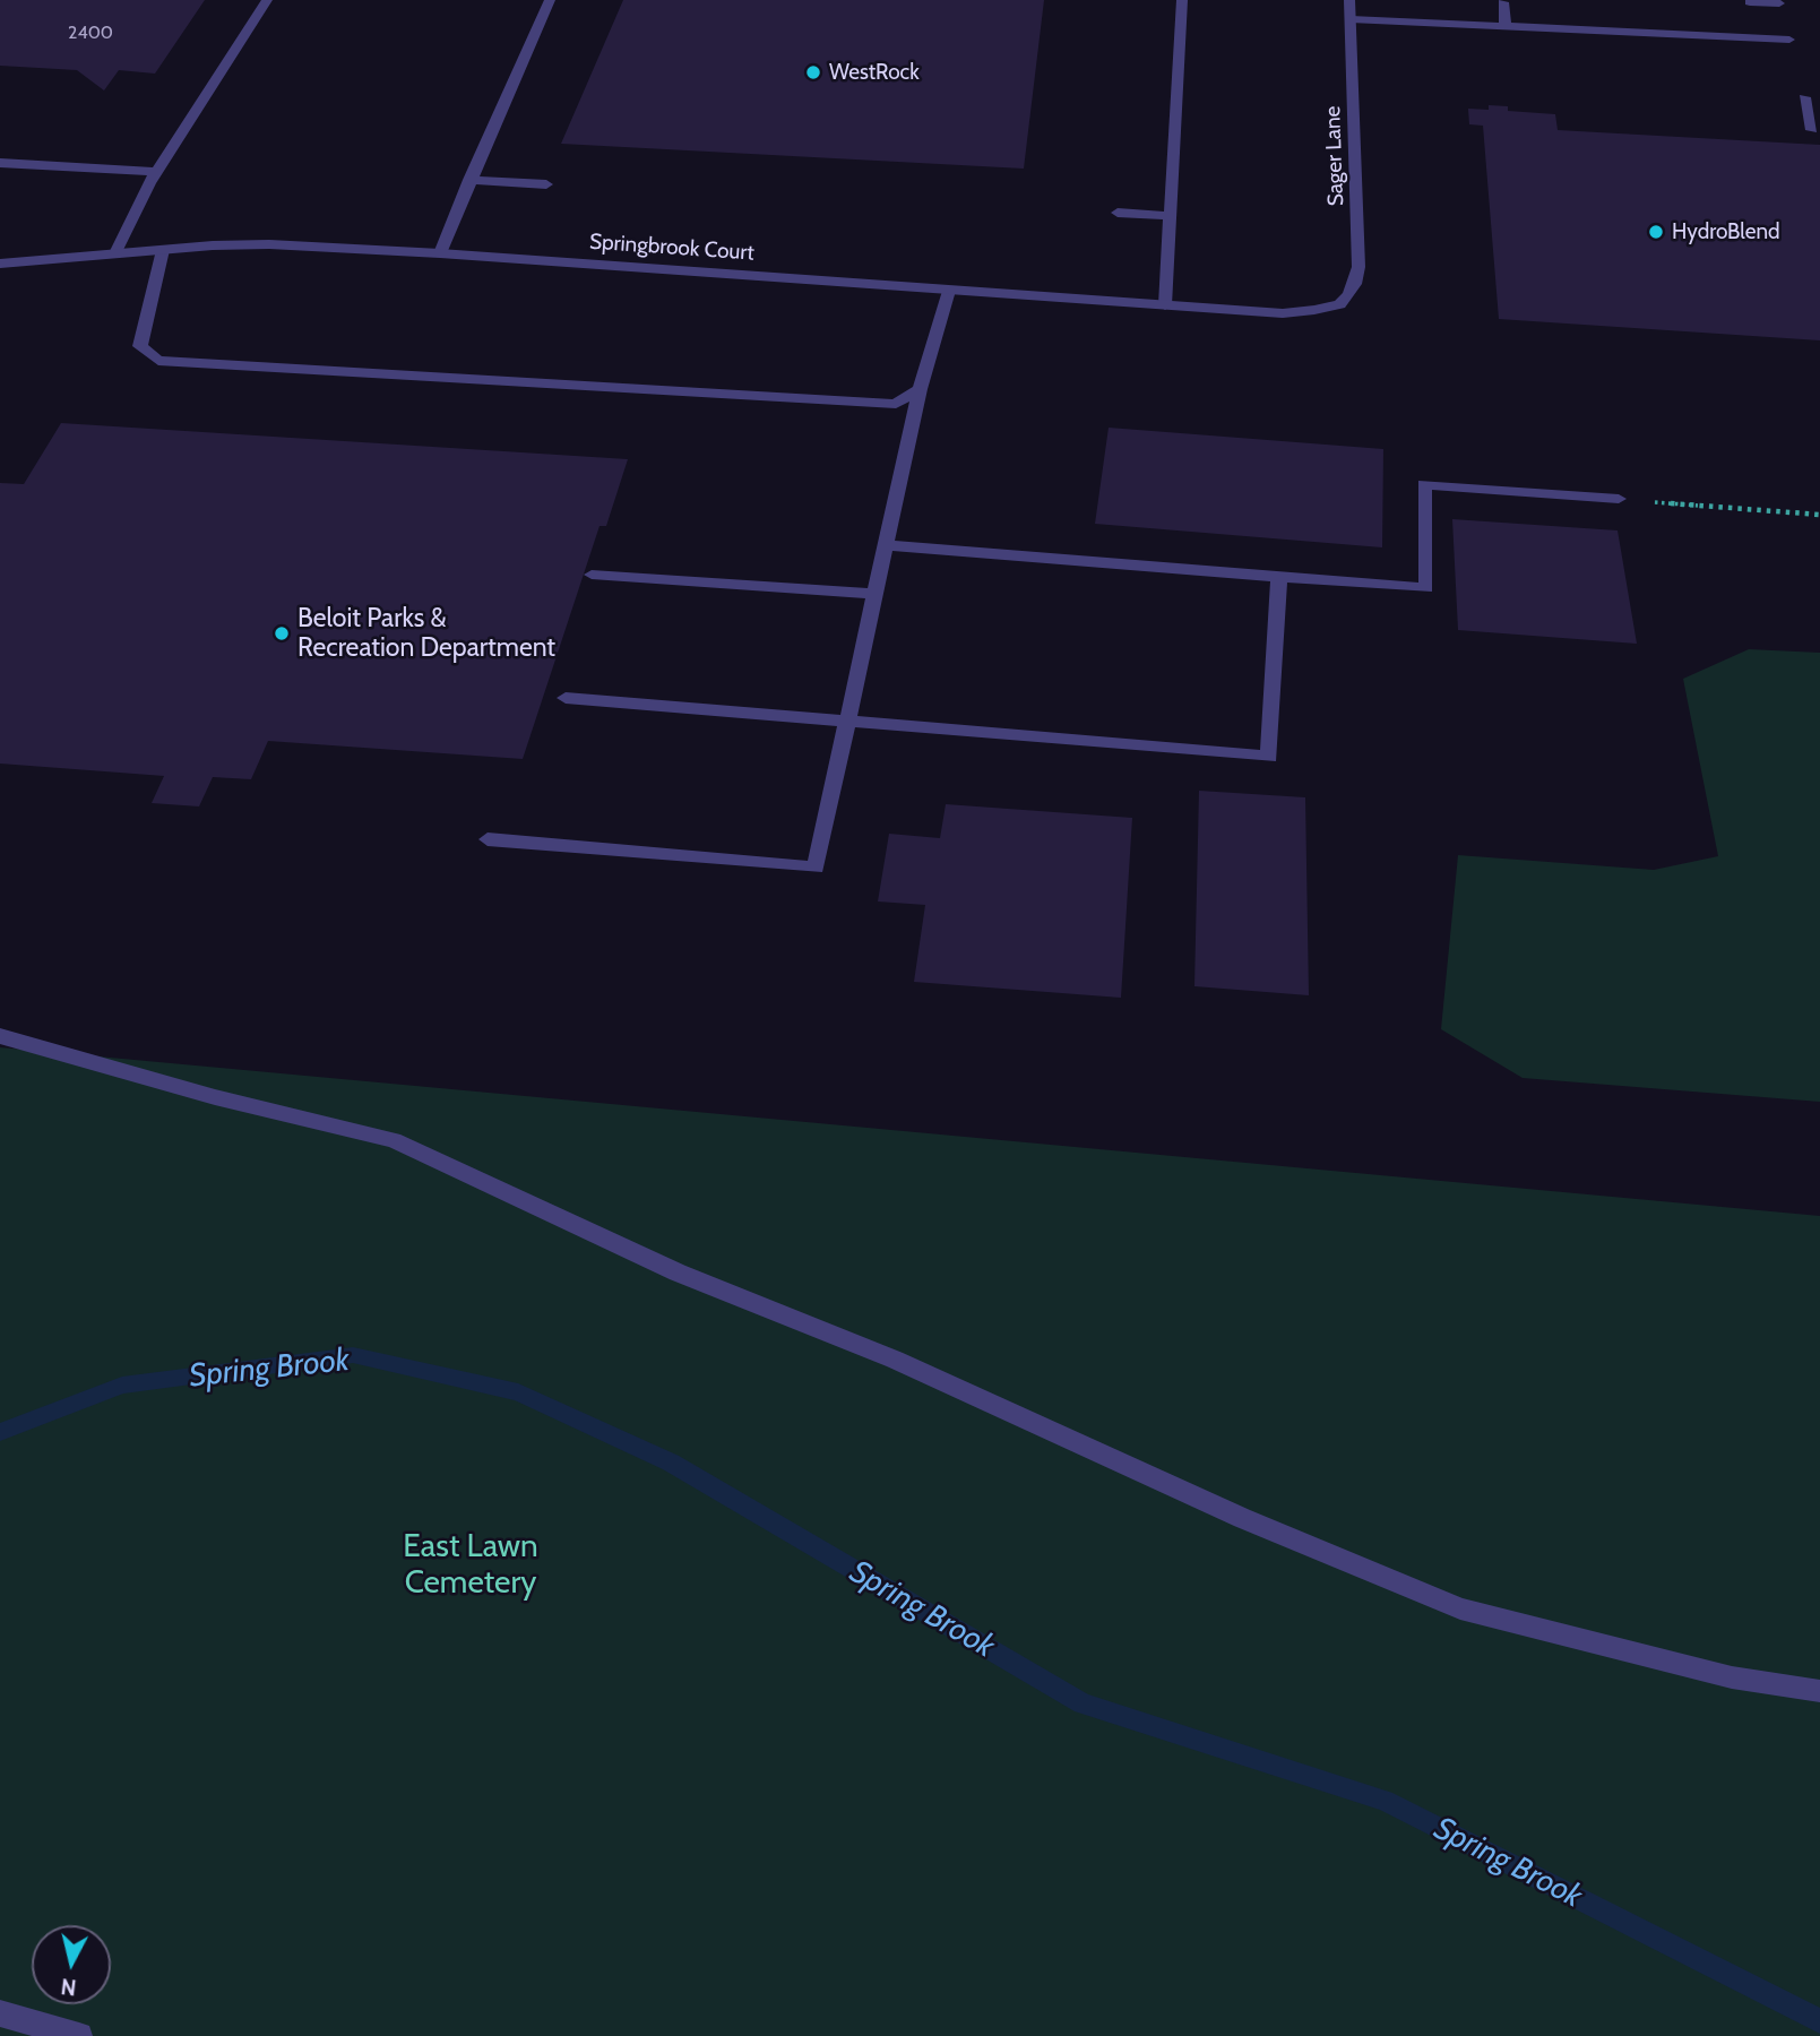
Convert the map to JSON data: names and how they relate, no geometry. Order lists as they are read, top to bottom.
{
  "streets": {
    "street": ["Sager Lane", "Springbrook Court"]
  },
  "crossings": [
    ["Sager Lane", "Springbrook Court"]
  ],
  "water": ["Spring Brook"],
  "parks": ["East Lawn Cemetery"],
  "places": ["WestRock", "HydroBlend", "Beloit Parks & Recreation Department"],
  "house_numbers": ["2400"],
  "north": "bottom"
}
